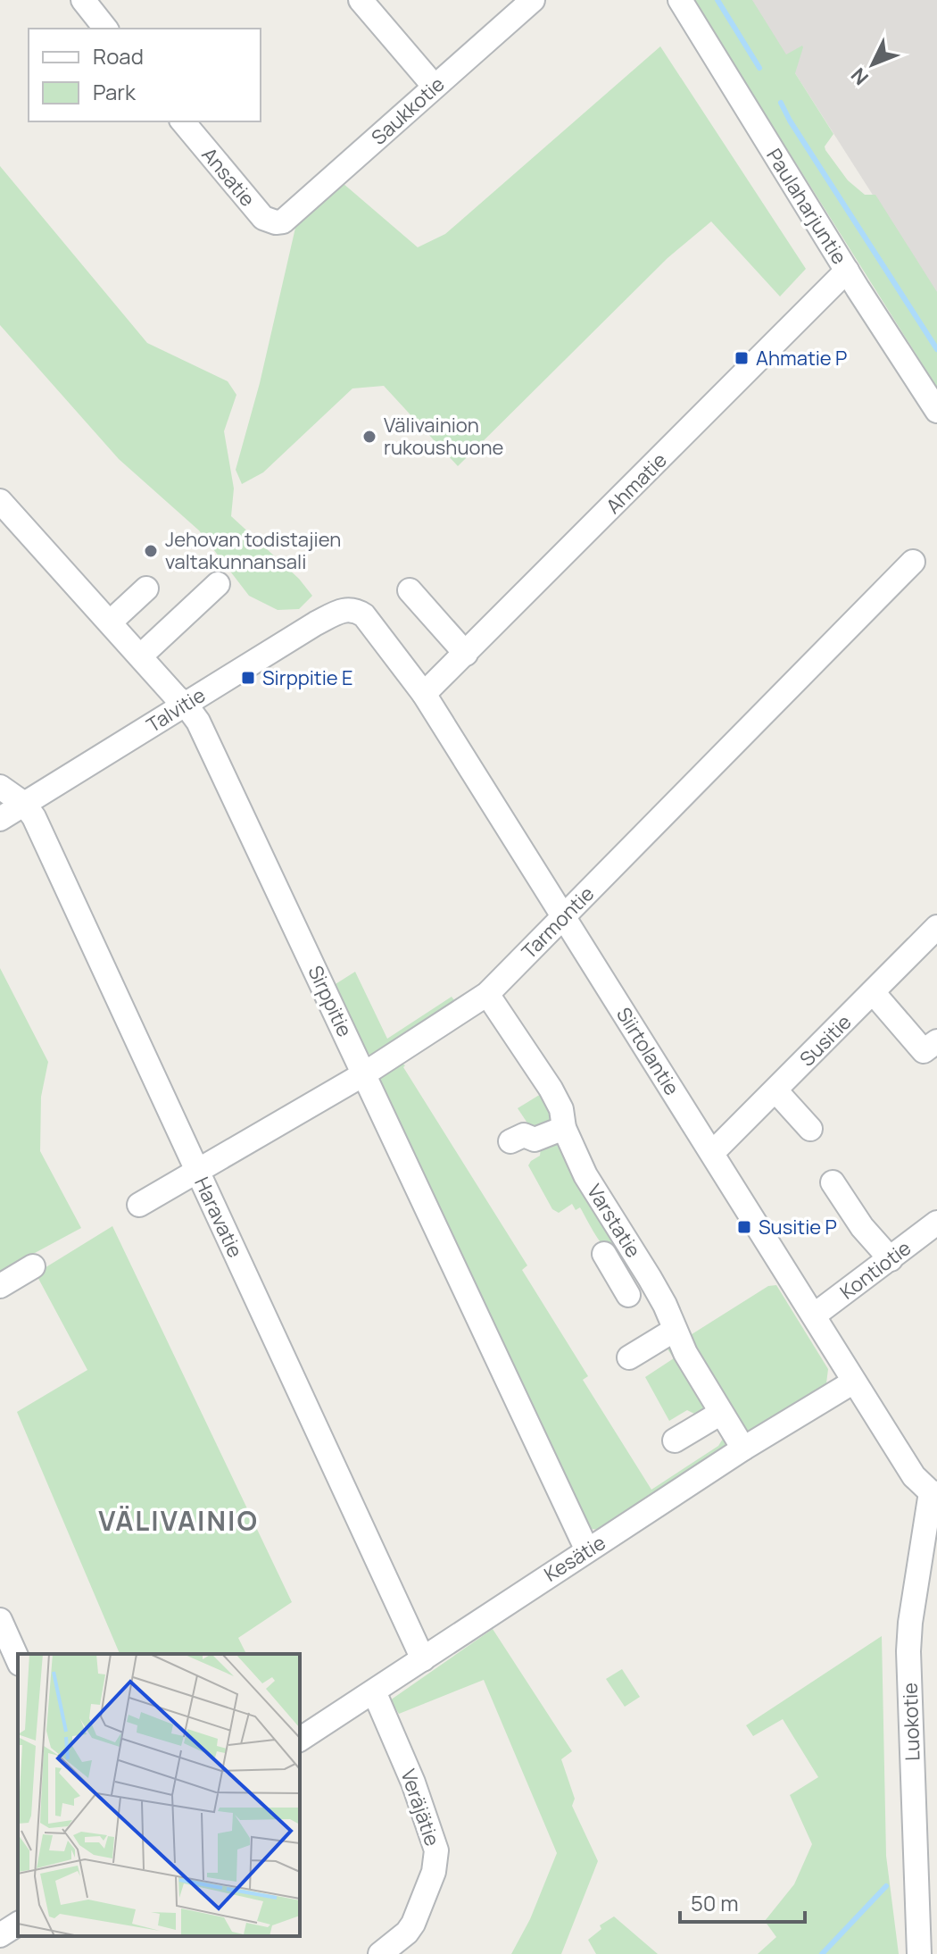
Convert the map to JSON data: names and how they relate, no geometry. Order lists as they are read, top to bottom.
{
  "streets": {
    "street": [
      "Saukkotie",
      "Ansatie",
      "Paulaharjuntie",
      "Ahmatie",
      "Talvitie",
      "Tarmontie",
      "Sirppitie",
      "Susitie",
      "Siirtolantie",
      "Haravatie",
      "Varstatie",
      "Kontiotie",
      "Kesätie",
      "Luokotie",
      "Veräjätie"
    ]
  },
  "crossings": [
    ["Saukkotie", "Ansatie"],
    ["Paulaharjuntie", "Ahmatie"],
    ["Ahmatie", "Siirtolantie"],
    ["Talvitie", "Sirppitie"],
    ["Talvitie", "Siirtolantie"],
    ["Talvitie", "Haravatie"],
    ["Tarmontie", "Sirppitie"],
    ["Tarmontie", "Siirtolantie"],
    ["Tarmontie", "Haravatie"],
    ["Tarmontie", "Varstatie"],
    ["Sirppitie", "Kesätie"],
    ["Susitie", "Siirtolantie"],
    ["Siirtolantie", "Kontiotie"],
    ["Siirtolantie", "Kesätie"],
    ["Siirtolantie", "Luokotie"],
    ["Haravatie", "Kesätie"],
    ["Varstatie", "Kesätie"],
    ["Kesätie", "Veräjätie"]
  ],
  "districts": ["VÄLIVAINIO"],
  "places": {
    "transit": ["Ahmatie P", "Sirppitie E", "Susitie P"],
    "other": ["Välivainion rukoushuone", "Jehovan todistajien valtakunnansali"]
  },
  "legend": ["Road", "Park"],
  "scale_bar": "50 m",
  "north": "bottom left"
}
